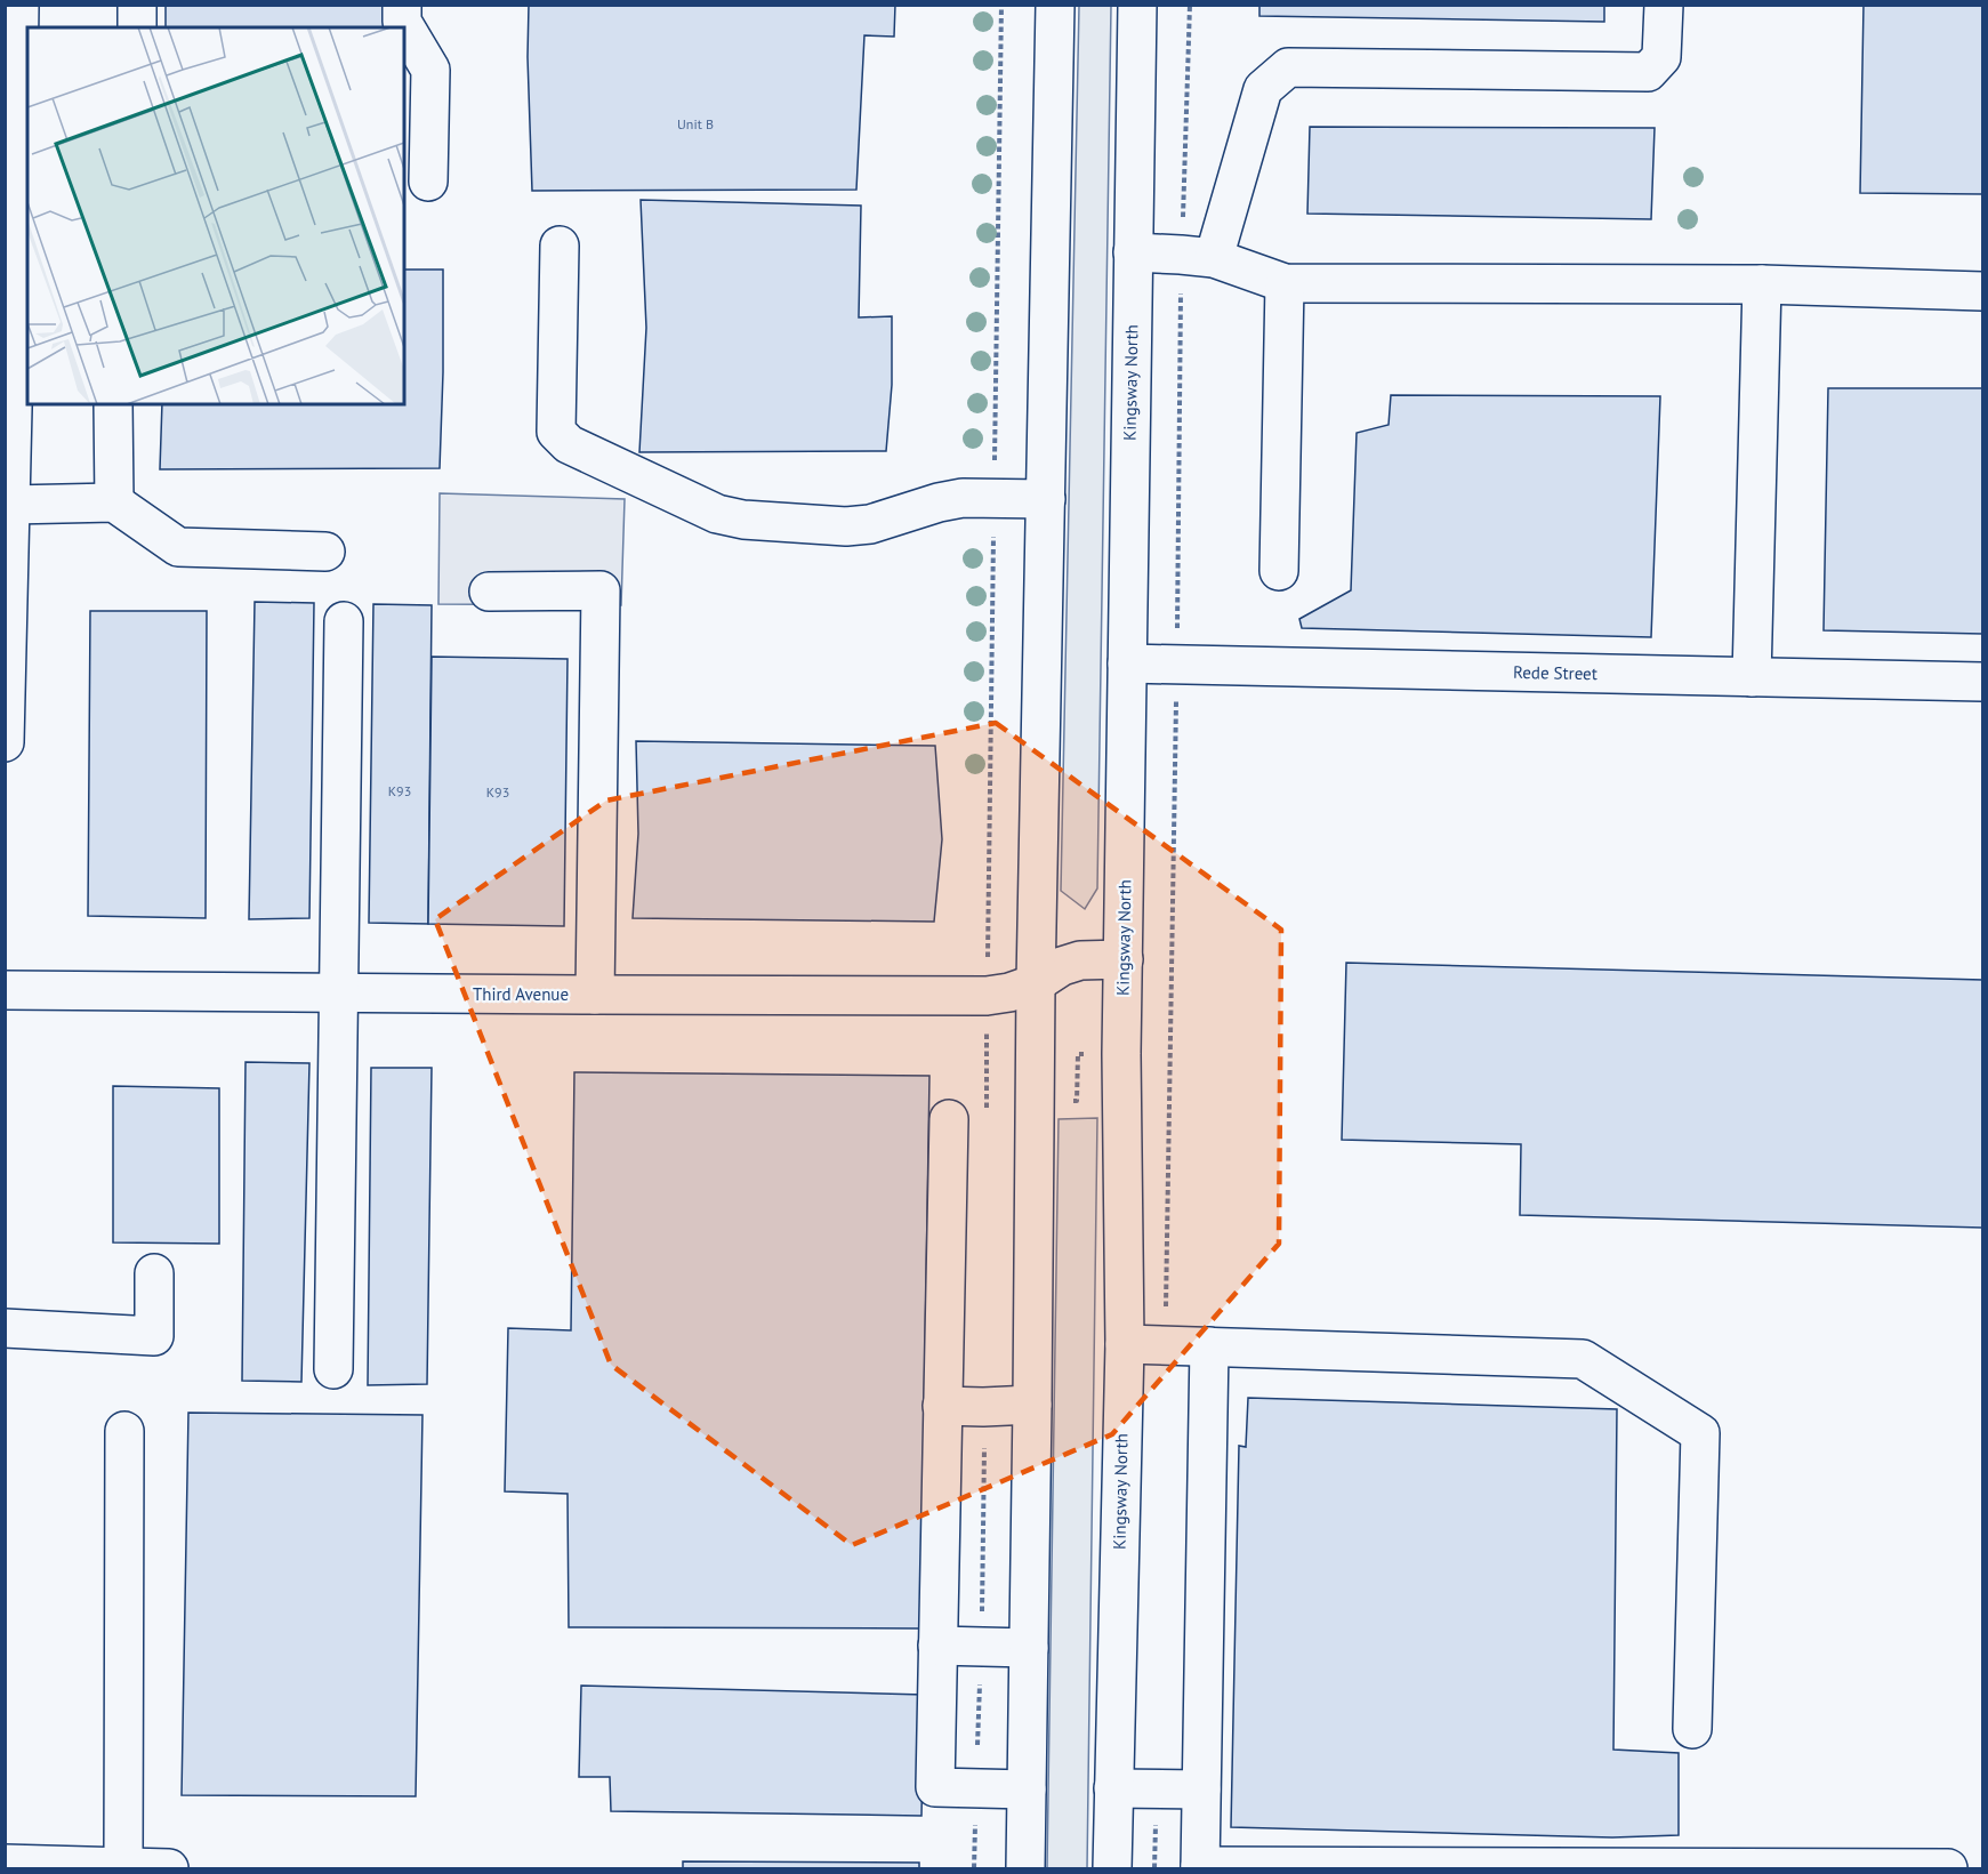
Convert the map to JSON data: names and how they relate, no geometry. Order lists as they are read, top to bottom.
{
  "streets": {
    "street": ["Kingsway North", "Rede Street", "Third Avenue"]
  },
  "crossings": [
    ["Kingsway North", "Rede Street"],
    ["Kingsway North", "Third Avenue"]
  ],
  "house_numbers": ["Unit B", "K93", "K93"]
}
